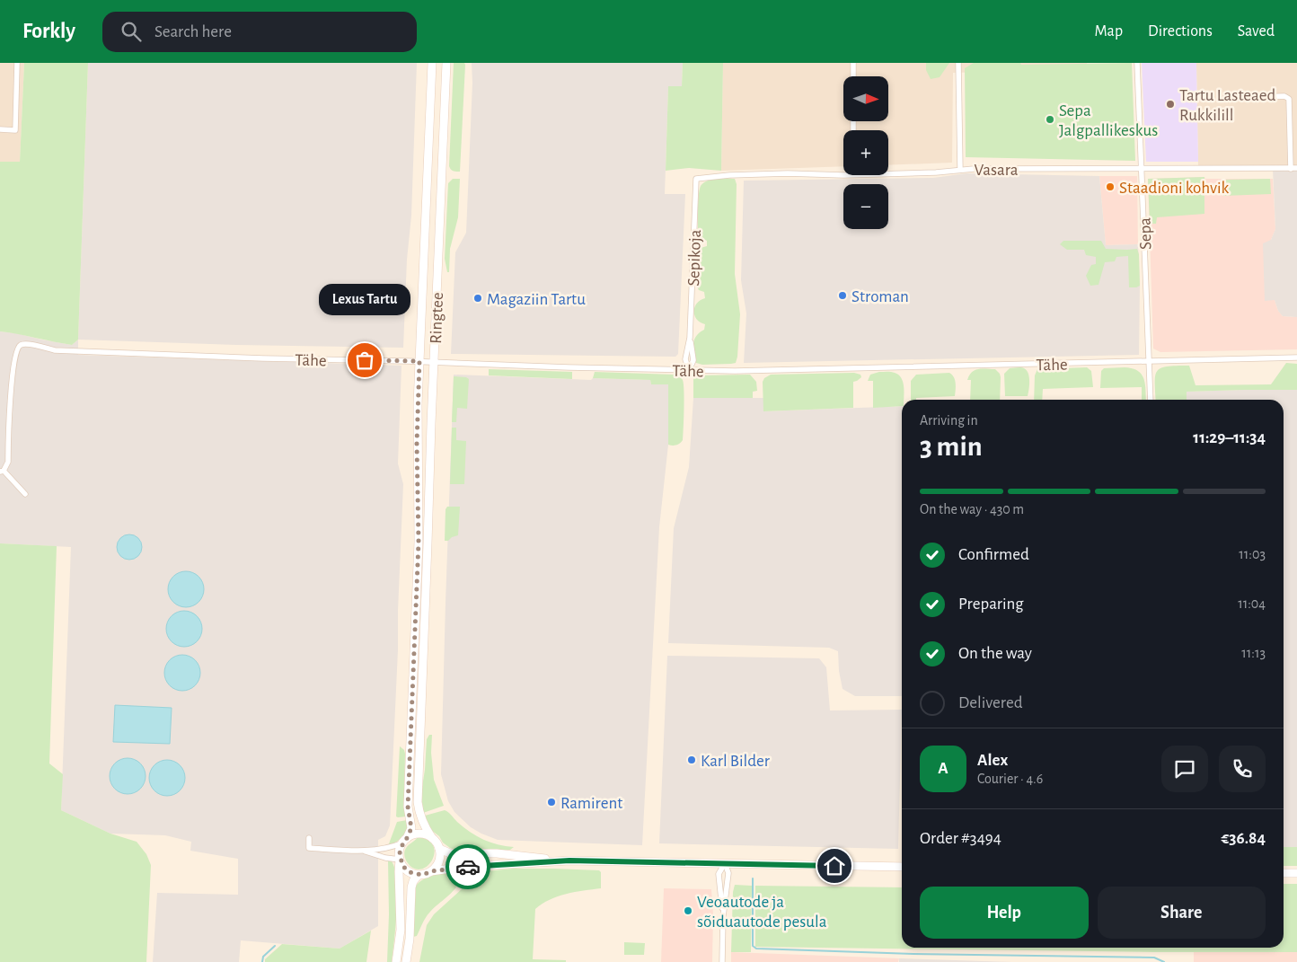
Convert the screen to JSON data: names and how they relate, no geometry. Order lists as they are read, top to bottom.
{
  "streets": {
    "main road": ["Ringtee"],
    "street": [
      "Vasara",
      "Sepa",
      "Sepikoja",
      "Tähe"
    ]
  },
  "crossings": [
    ["Vasara", "Sepa"],
    ["Vasara", "Sepikoja"],
    ["Sepa", "Tähe"],
    ["Sepikoja", "Tähe"],
    ["Ringtee", "Tähe"]
  ],
  "places": [
    "Tartu Lasteaed Rukkilill",
    "Sepa Jalgpallikeskus",
    "Staadioni kohvik",
    "Stroman",
    "Magaziin Tartu",
    "Lexus Tartu",
    "Karl Bilder",
    "Ramirent",
    "Veoautode ja sõiduautode pesula"
  ],
  "north": "right",
  "page": {
    "header": "Forkly",
    "search": "Search here",
    "nav": ["Map", "Directions", "Saved"],
    "map_buttons": ["+", "−"],
    "bubble": "Lexus Tartu",
    "heading": ["3 min", "Arriving in", "11:29–11:34"],
    "panel": [
      "Alex",
      "Courier · 4.6",
      "Order #3494",
      "€36.84"
    ],
    "bar": "On the way · 430 m",
    "list": [
      ["Confirmed", "11:03"],
      ["Preparing", "11:04"],
      ["On the way", "11:13"],
      "Delivered"
    ],
    "round": "A",
    "buttons": ["Help", "Share"]
  }
}
